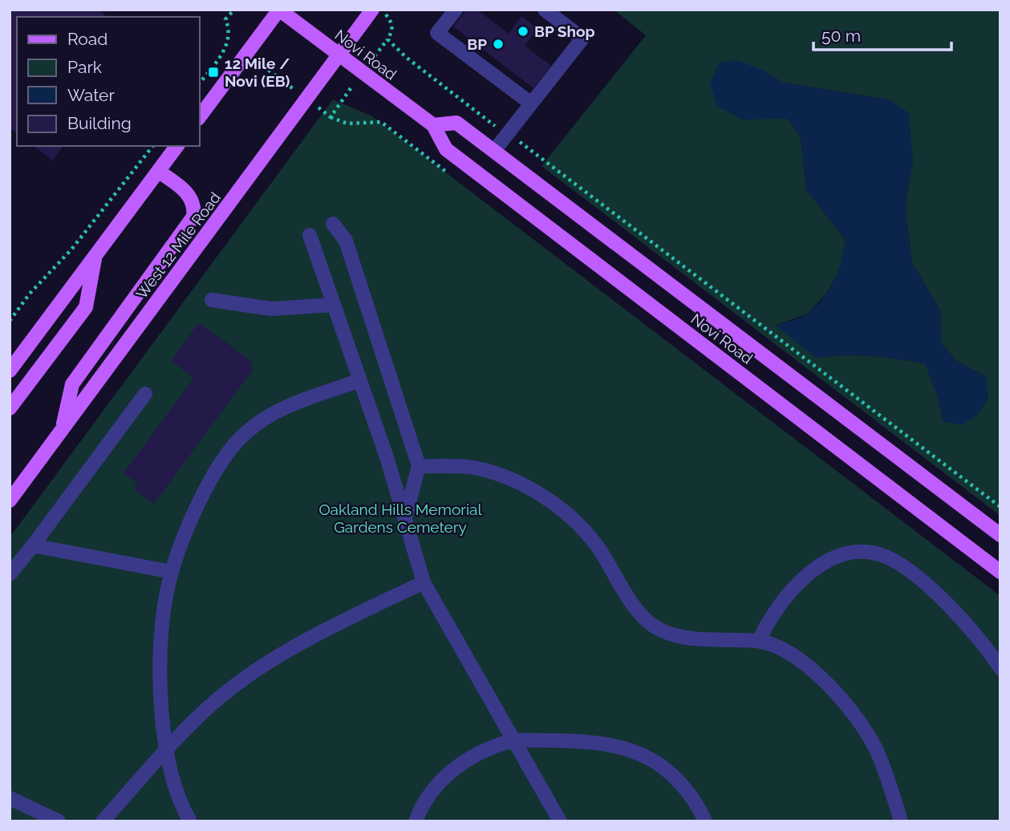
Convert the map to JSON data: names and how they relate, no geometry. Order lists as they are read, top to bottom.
{
  "streets": {
    "main road": ["Novi Road", "West 12 Mile Road"]
  },
  "crossings": [
    ["Novi Road", "West 12 Mile Road"]
  ],
  "parks": ["Oakland Hills Memorial Gardens Cemetery"],
  "places": {
    "other": ["BP Shop", "BP"],
    "transit": ["12 Mile / Novi (EB)"]
  },
  "legend": [
    "Road",
    "Park",
    "Water",
    "Building"
  ],
  "scale_bar": "50 m"
}
